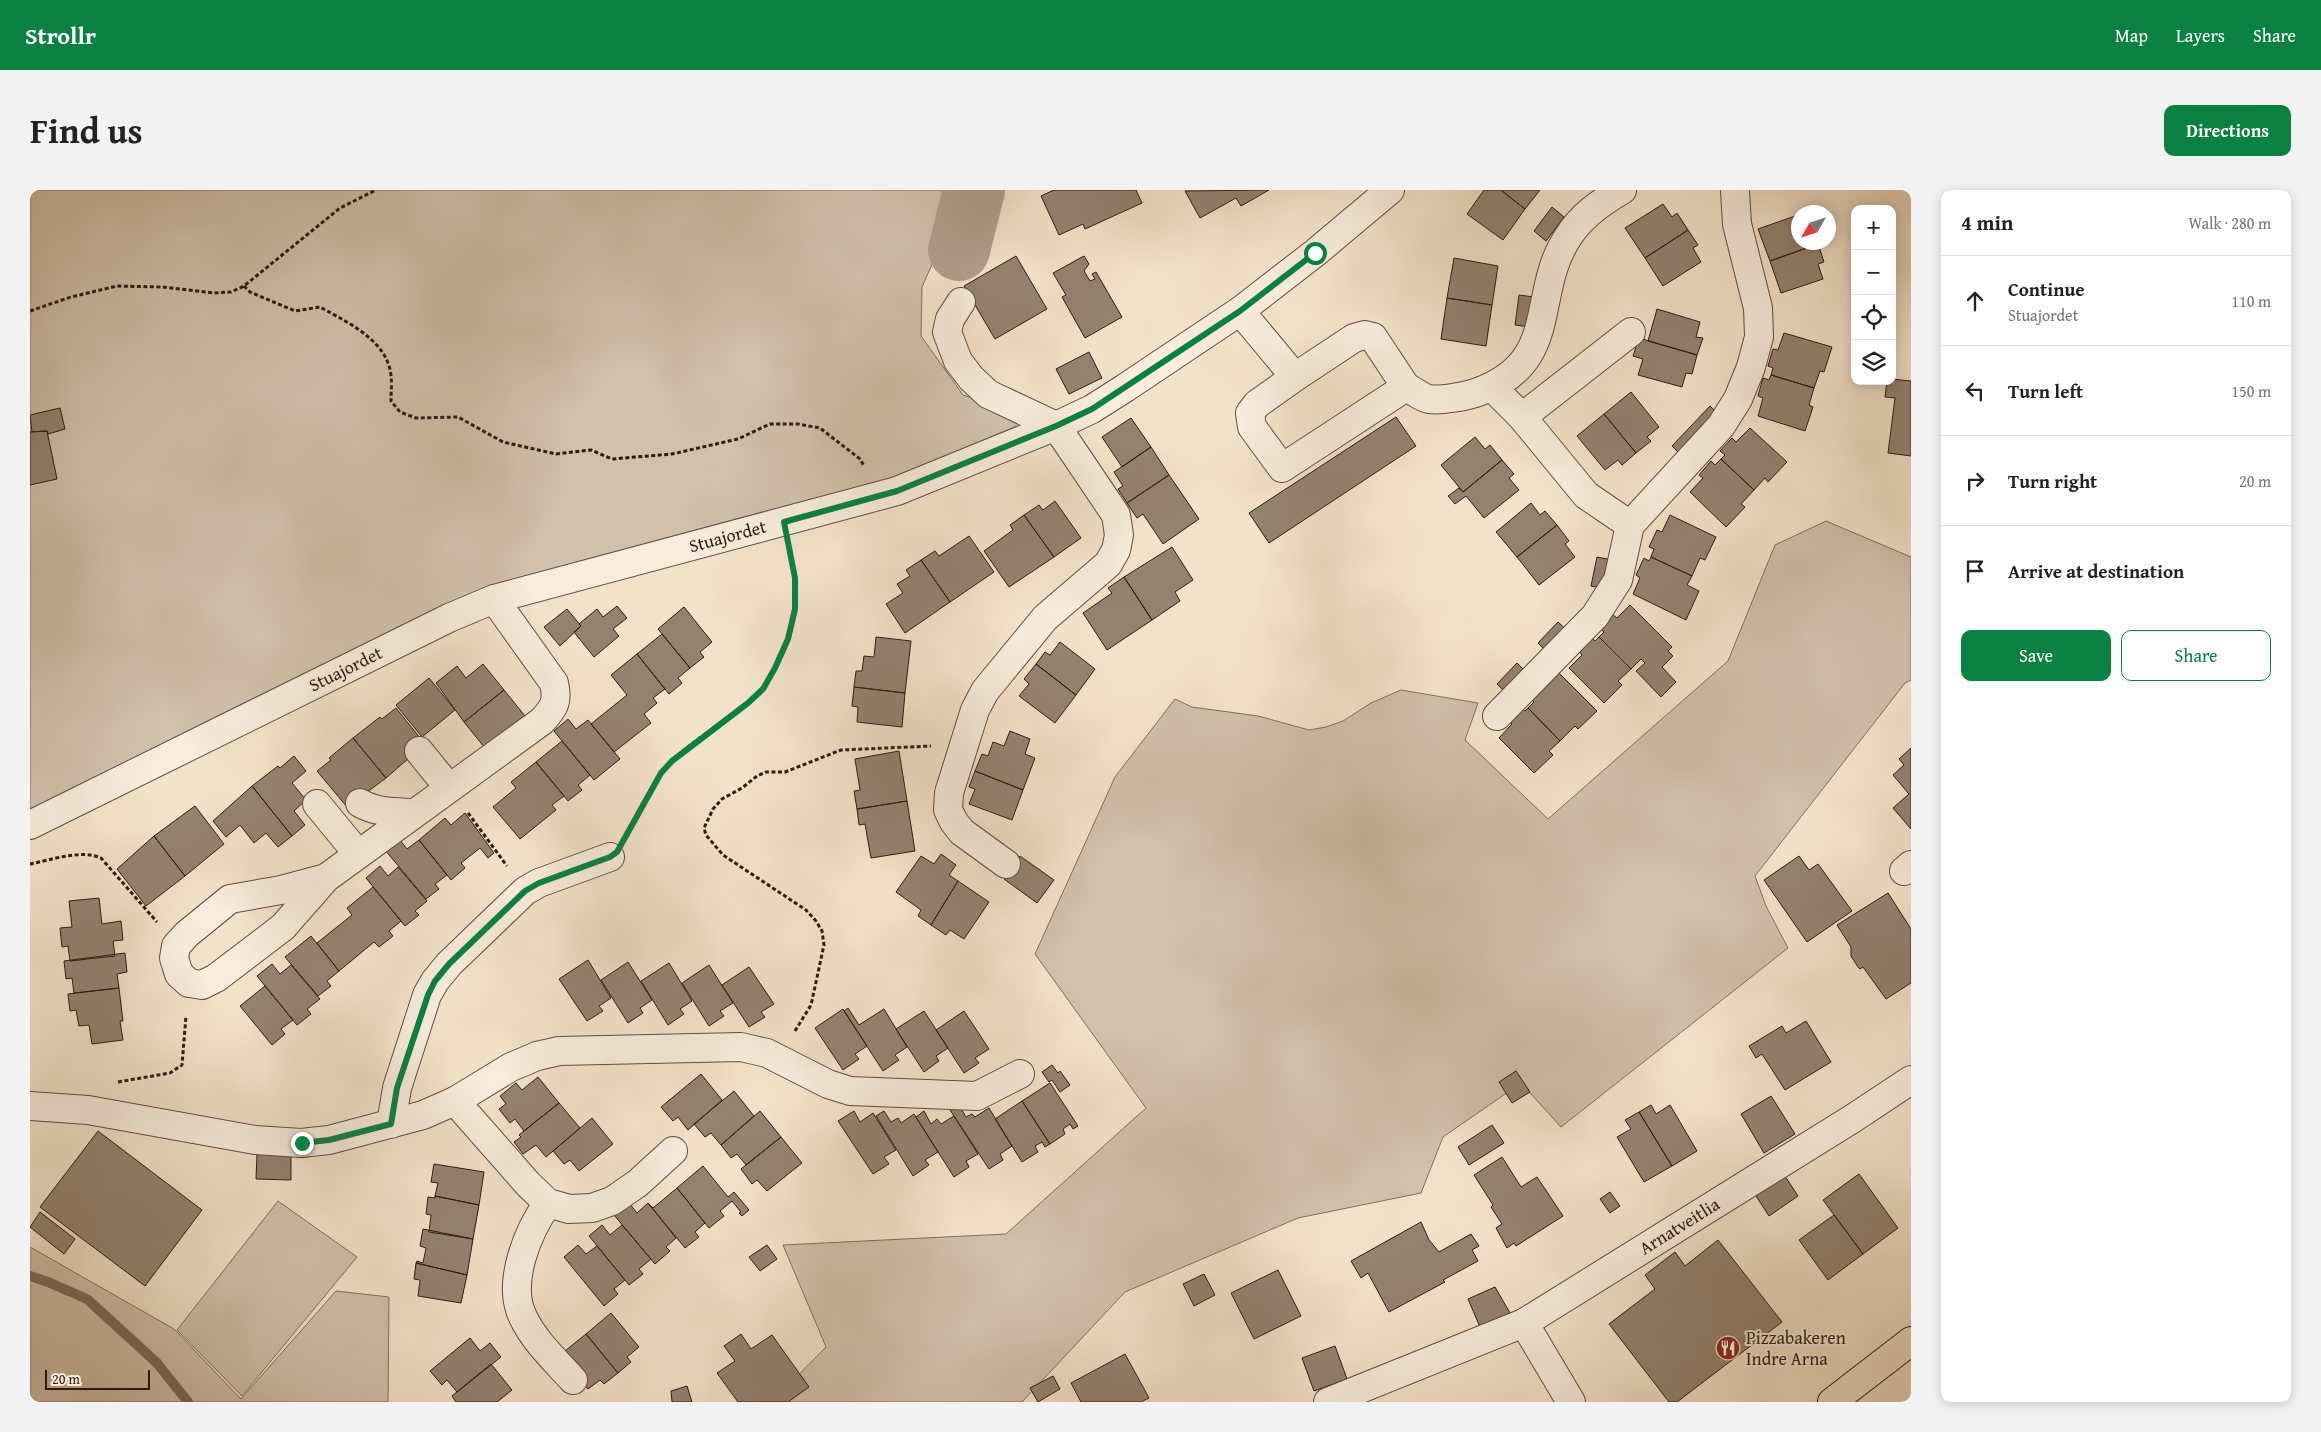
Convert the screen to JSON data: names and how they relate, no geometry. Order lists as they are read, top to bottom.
{
  "streets": {
    "street": ["Stuajordet", "Arnatveitlia"]
  },
  "places": {
    "restaurant": ["Pizzabakeren Indre Arna"]
  },
  "scale_bar": "20 m",
  "north": "bottom left",
  "page": {
    "header": "Strollr",
    "nav": ["Map", "Layers", "Share"],
    "title": "Find us",
    "buttons": [
      "Directions",
      ["Save", "Share"]
    ],
    "heading": ["4 min", "Walk · 280 m"],
    "map_buttons": ["+", "−"],
    "list": [
      ["Continue", "Stuajordet", "110 m"],
      ["Turn left", "150 m"],
      ["Turn right", "20 m"],
      "Arrive at destination"
    ],
    "scale": "20 m"
  }
}
